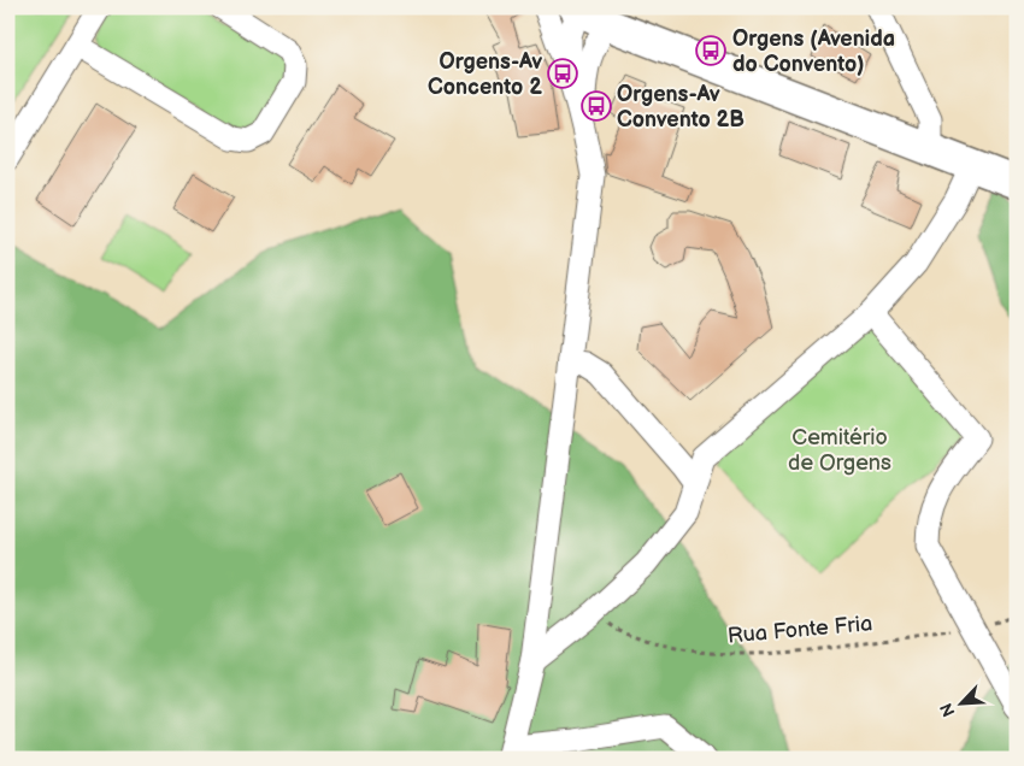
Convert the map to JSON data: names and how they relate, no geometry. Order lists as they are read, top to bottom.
{
  "streets": {
    "path": ["Rua Fonte Fria"]
  },
  "parks": ["Cemitério de Orgens"],
  "places": {
    "bus stop": ["Orgens (Avenida do Convento)", "Orgens-Av Concento 2", "Orgens-Av Convento 2B"]
  },
  "north": "bottom left"
}
